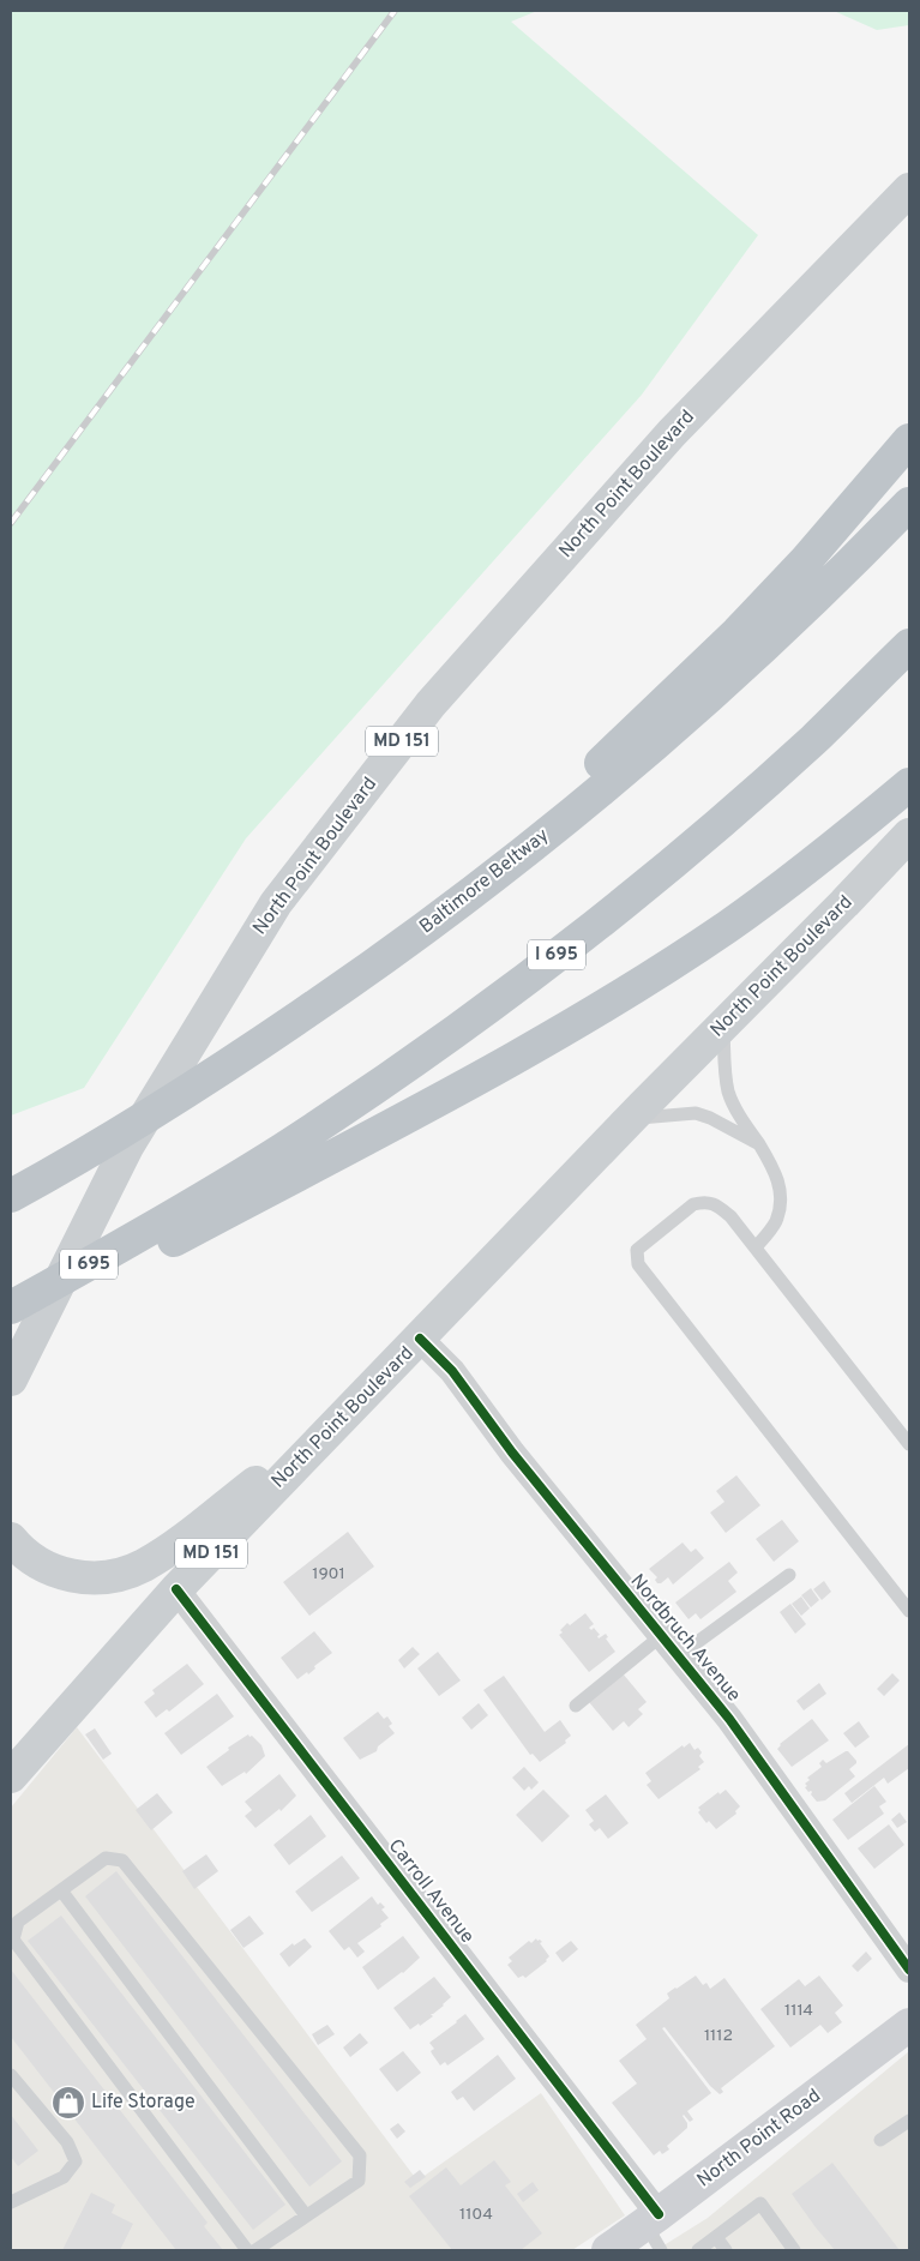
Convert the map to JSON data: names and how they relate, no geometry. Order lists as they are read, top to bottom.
{
  "streets": {
    "highway": ["Baltimore Beltway", "I 695"],
    "main road": ["North Point Boulevard", "MD 151"],
    "street": ["Nordbruch Avenue", "Carroll Avenue", "North Point Road"]
  },
  "crossings": [
    ["North Point Boulevard", "Nordbruch Avenue"],
    ["North Point Boulevard", "Carroll Avenue"],
    ["Carroll Avenue", "North Point Road"]
  ],
  "places": {
    "shop": ["Life Storage"]
  },
  "house_numbers": [
    "1901",
    "1114",
    "1112",
    "1104"
  ]
}
